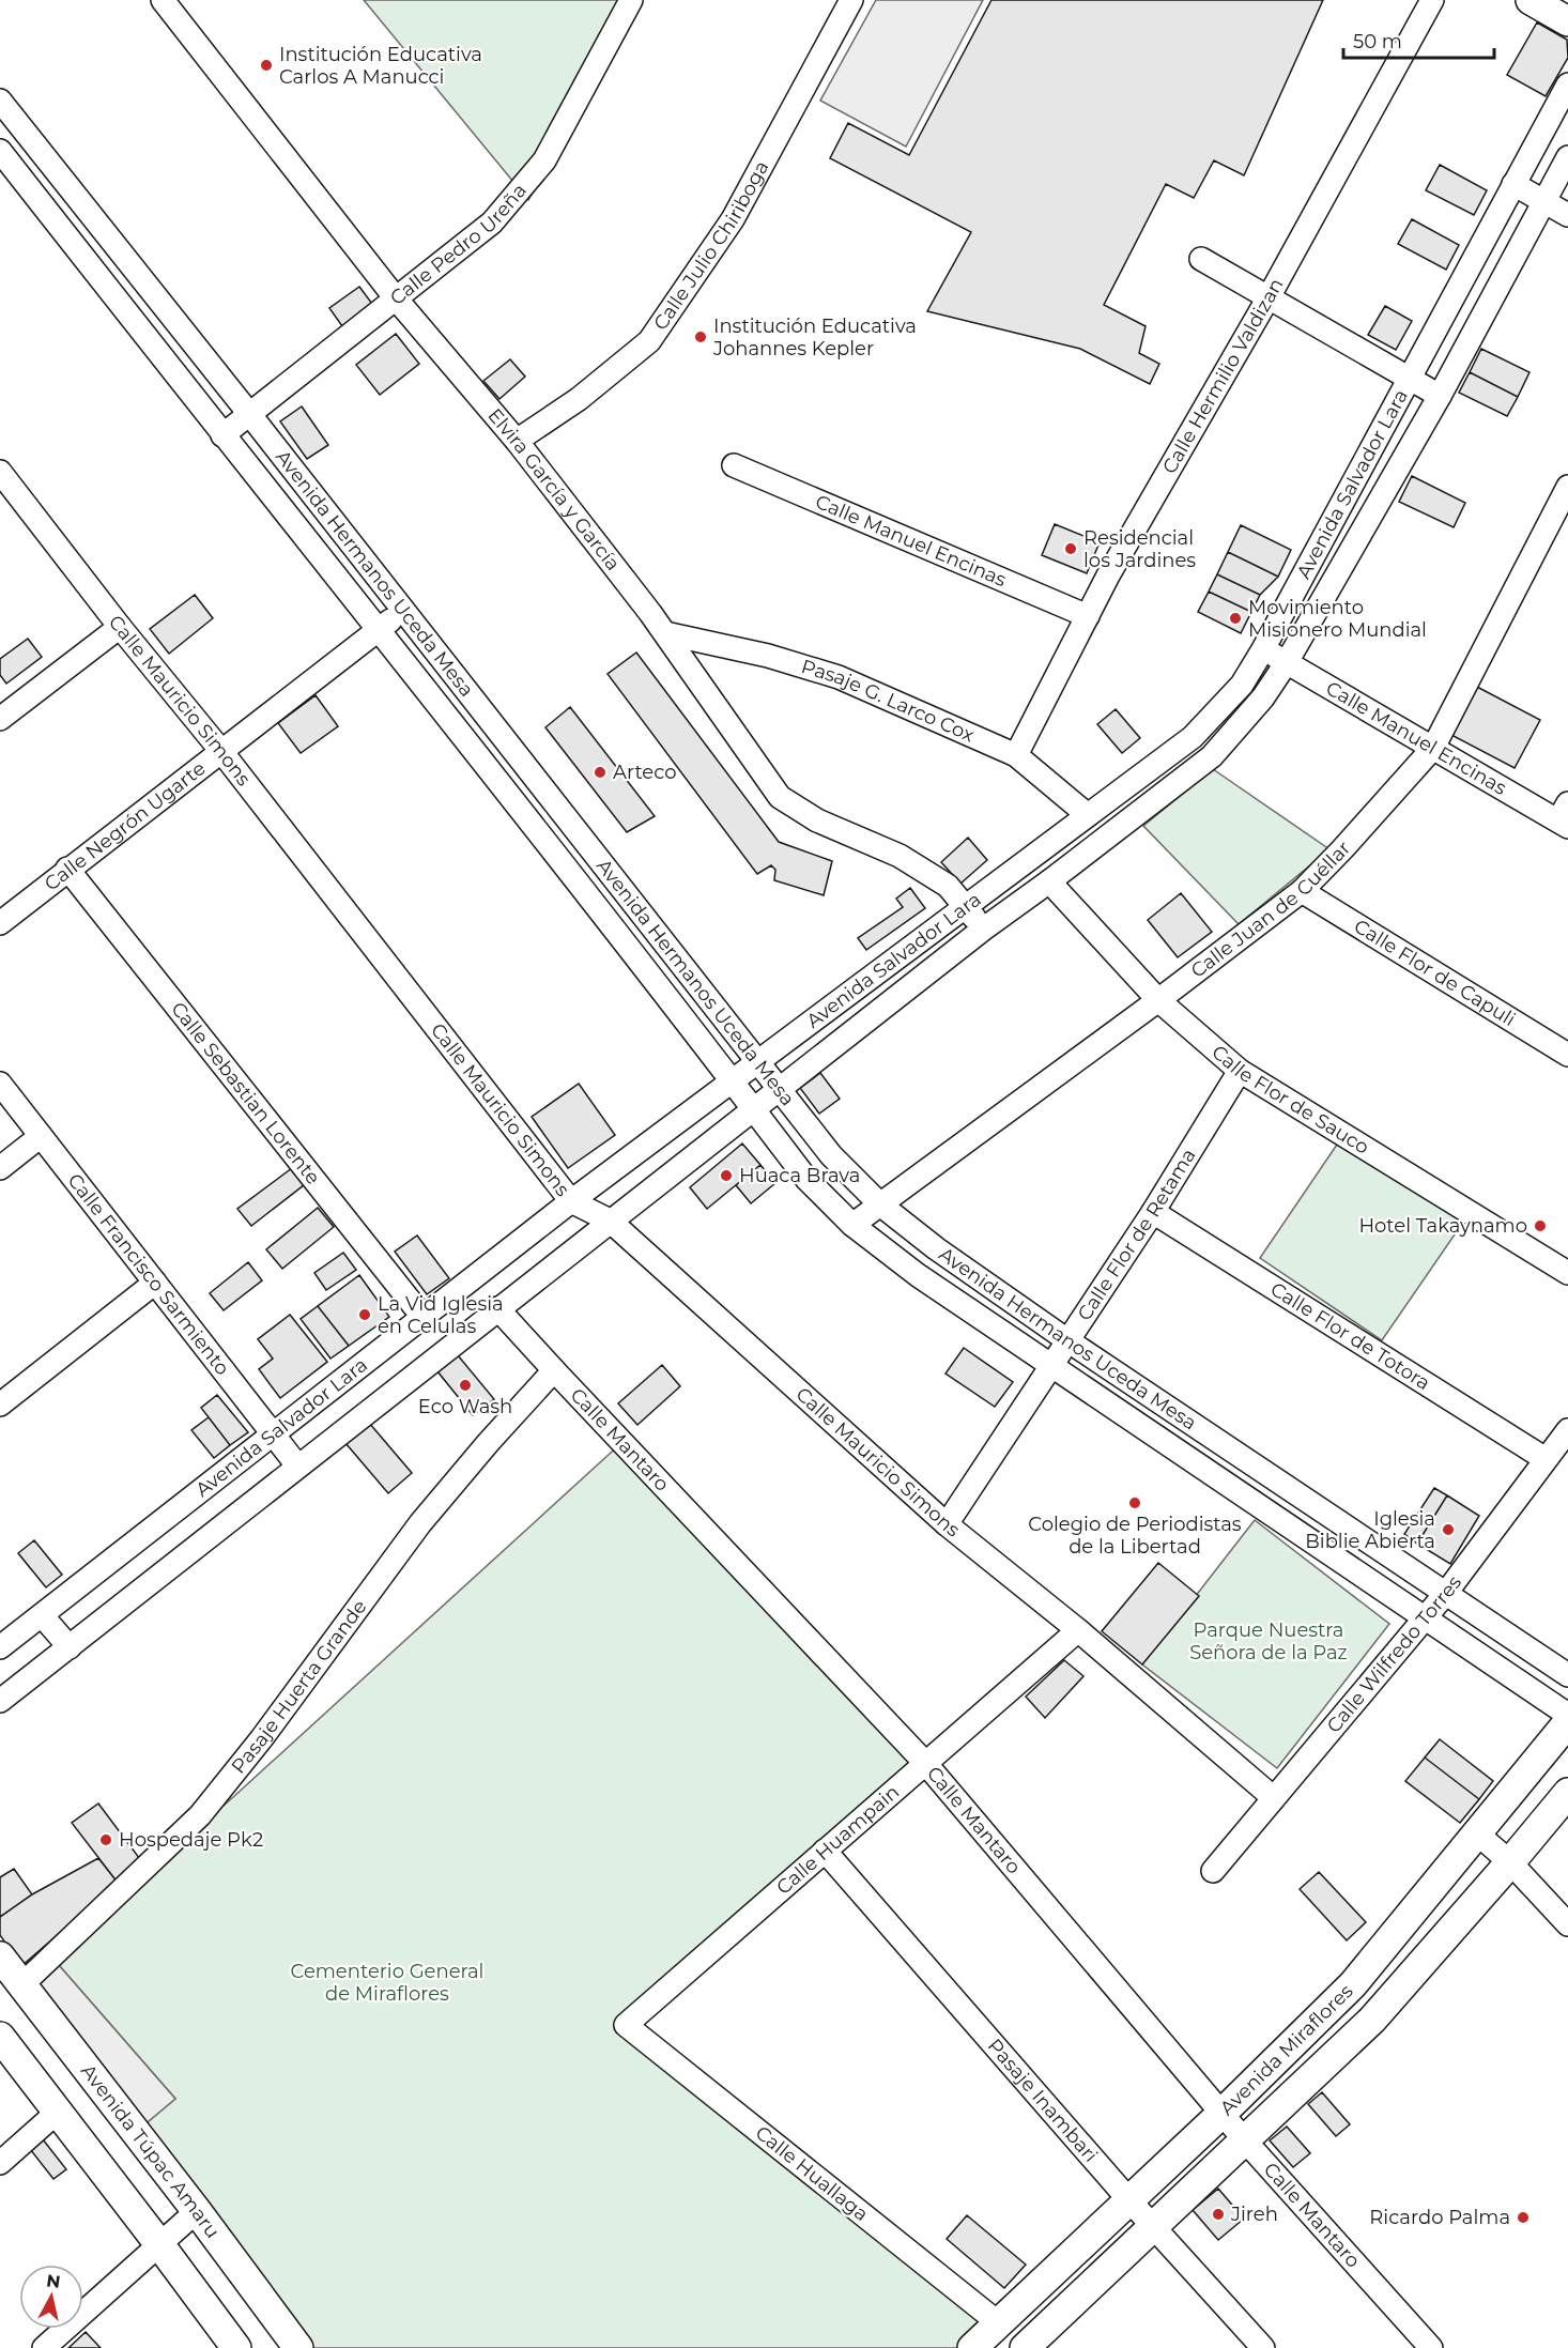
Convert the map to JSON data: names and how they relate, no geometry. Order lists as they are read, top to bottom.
{
  "streets": {
    "main road": ["Avenida Miraflores", "Avenida Túpac Amaru"],
    "street": [
      "Calle Pedro Ureña",
      "Calle Julio Chiriboga",
      "Calle Hermilio Valdizan",
      "Avenida Salvador Lara",
      "Elvira García y García",
      "Calle Manuel Encinas",
      "Avenida Hermanos Uceda Mesa",
      "Calle Mauricio Simons",
      "Pasaje G. Larco Cox",
      "Calle Negrón Ugarte",
      "Calle Juan de Cuéllar",
      "Calle Flor de Capuli",
      "Calle Sebastian Lorente",
      "Calle Flor de Sauco",
      "Calle Flor de Retama",
      "Calle Francisco Sarmiento",
      "Calle Flor de Totora",
      "Calle Mantaro",
      "Calle Wilfredo Torres",
      "Pasaje Huerta Grande",
      "Calle Huampain",
      "Pasaje Inambari",
      "Calle Huallaga"
    ]
  },
  "crossings": [
    ["Calle Pedro Ureña", "Elvira García y García"],
    ["Calle Pedro Ureña", "Avenida Hermanos Uceda Mesa"],
    ["Calle Julio Chiriboga", "Elvira García y García"],
    ["Calle Hermilio Valdizan", "Calle Manuel Encinas"],
    ["Calle Hermilio Valdizan", "Pasaje G. Larco Cox"],
    ["Avenida Salvador Lara", "Elvira García y García"],
    ["Avenida Salvador Lara", "Calle Manuel Encinas"],
    ["Avenida Salvador Lara", "Avenida Hermanos Uceda Mesa"],
    ["Avenida Salvador Lara", "Calle Mauricio Simons"],
    ["Avenida Salvador Lara", "Pasaje G. Larco Cox"],
    ["Avenida Salvador Lara", "Calle Sebastian Lorente"],
    ["Avenida Salvador Lara", "Calle Flor de Sauco"],
    ["Avenida Salvador Lara", "Calle Francisco Sarmiento"],
    ["Avenida Salvador Lara", "Calle Mantaro"],
    ["Elvira García y García", "Pasaje G. Larco Cox"],
    ["Calle Manuel Encinas", "Calle Juan de Cuéllar"],
    ["Avenida Hermanos Uceda Mesa", "Calle Negrón Ugarte"],
    ["Avenida Hermanos Uceda Mesa", "Calle Juan de Cuéllar"],
    ["Avenida Hermanos Uceda Mesa", "Calle Flor de Retama"],
    ["Avenida Hermanos Uceda Mesa", "Calle Wilfredo Torres"],
    ["Calle Mauricio Simons", "Calle Negrón Ugarte"],
    ["Calle Mauricio Simons", "Calle Flor de Retama"],
    ["Calle Mauricio Simons", "Calle Wilfredo Torres"],
    ["Calle Mauricio Simons", "Calle Huampain"],
    ["Calle Negrón Ugarte", "Calle Sebastian Lorente"],
    ["Calle Juan de Cuéllar", "Calle Flor de Capuli"],
    ["Calle Juan de Cuéllar", "Calle Flor de Sauco"],
    ["Calle Flor de Sauco", "Calle Flor de Retama"],
    ["Calle Flor de Retama", "Calle Flor de Totora"],
    ["Calle Flor de Totora", "Calle Wilfredo Torres"],
    ["Calle Mantaro", "Pasaje Huerta Grande"],
    ["Calle Mantaro", "Calle Huampain"],
    ["Calle Mantaro", "Avenida Miraflores"],
    ["Pasaje Huerta Grande", "Avenida Túpac Amaru"],
    ["Calle Huampain", "Pasaje Inambari"],
    ["Calle Huampain", "Calle Huallaga"],
    ["Avenida Miraflores", "Pasaje Inambari"],
    ["Avenida Miraflores", "Calle Huallaga"]
  ],
  "parks": ["Parque Nuestra Señora de la Paz", "Cementerio General de Miraflores"],
  "places": [
    "Institución Educativa Carlos A Manucci",
    "Institución Educativa Johannes Kepler",
    "Residencial los Jardines",
    "Movimiento Misionero Mundial",
    "Arteco",
    "Huaca Brava",
    "Hotel Takaynamo",
    "La Vid Iglesia en Celulas",
    "Eco Wash",
    "Colegio de Periodistas de la Libertad",
    "Iglesia Biblie Abierta",
    "Hospedaje Pk2",
    "Jireh",
    "Ricardo Palma"
  ],
  "scale_bar": "50 m",
  "north": "top"
}
